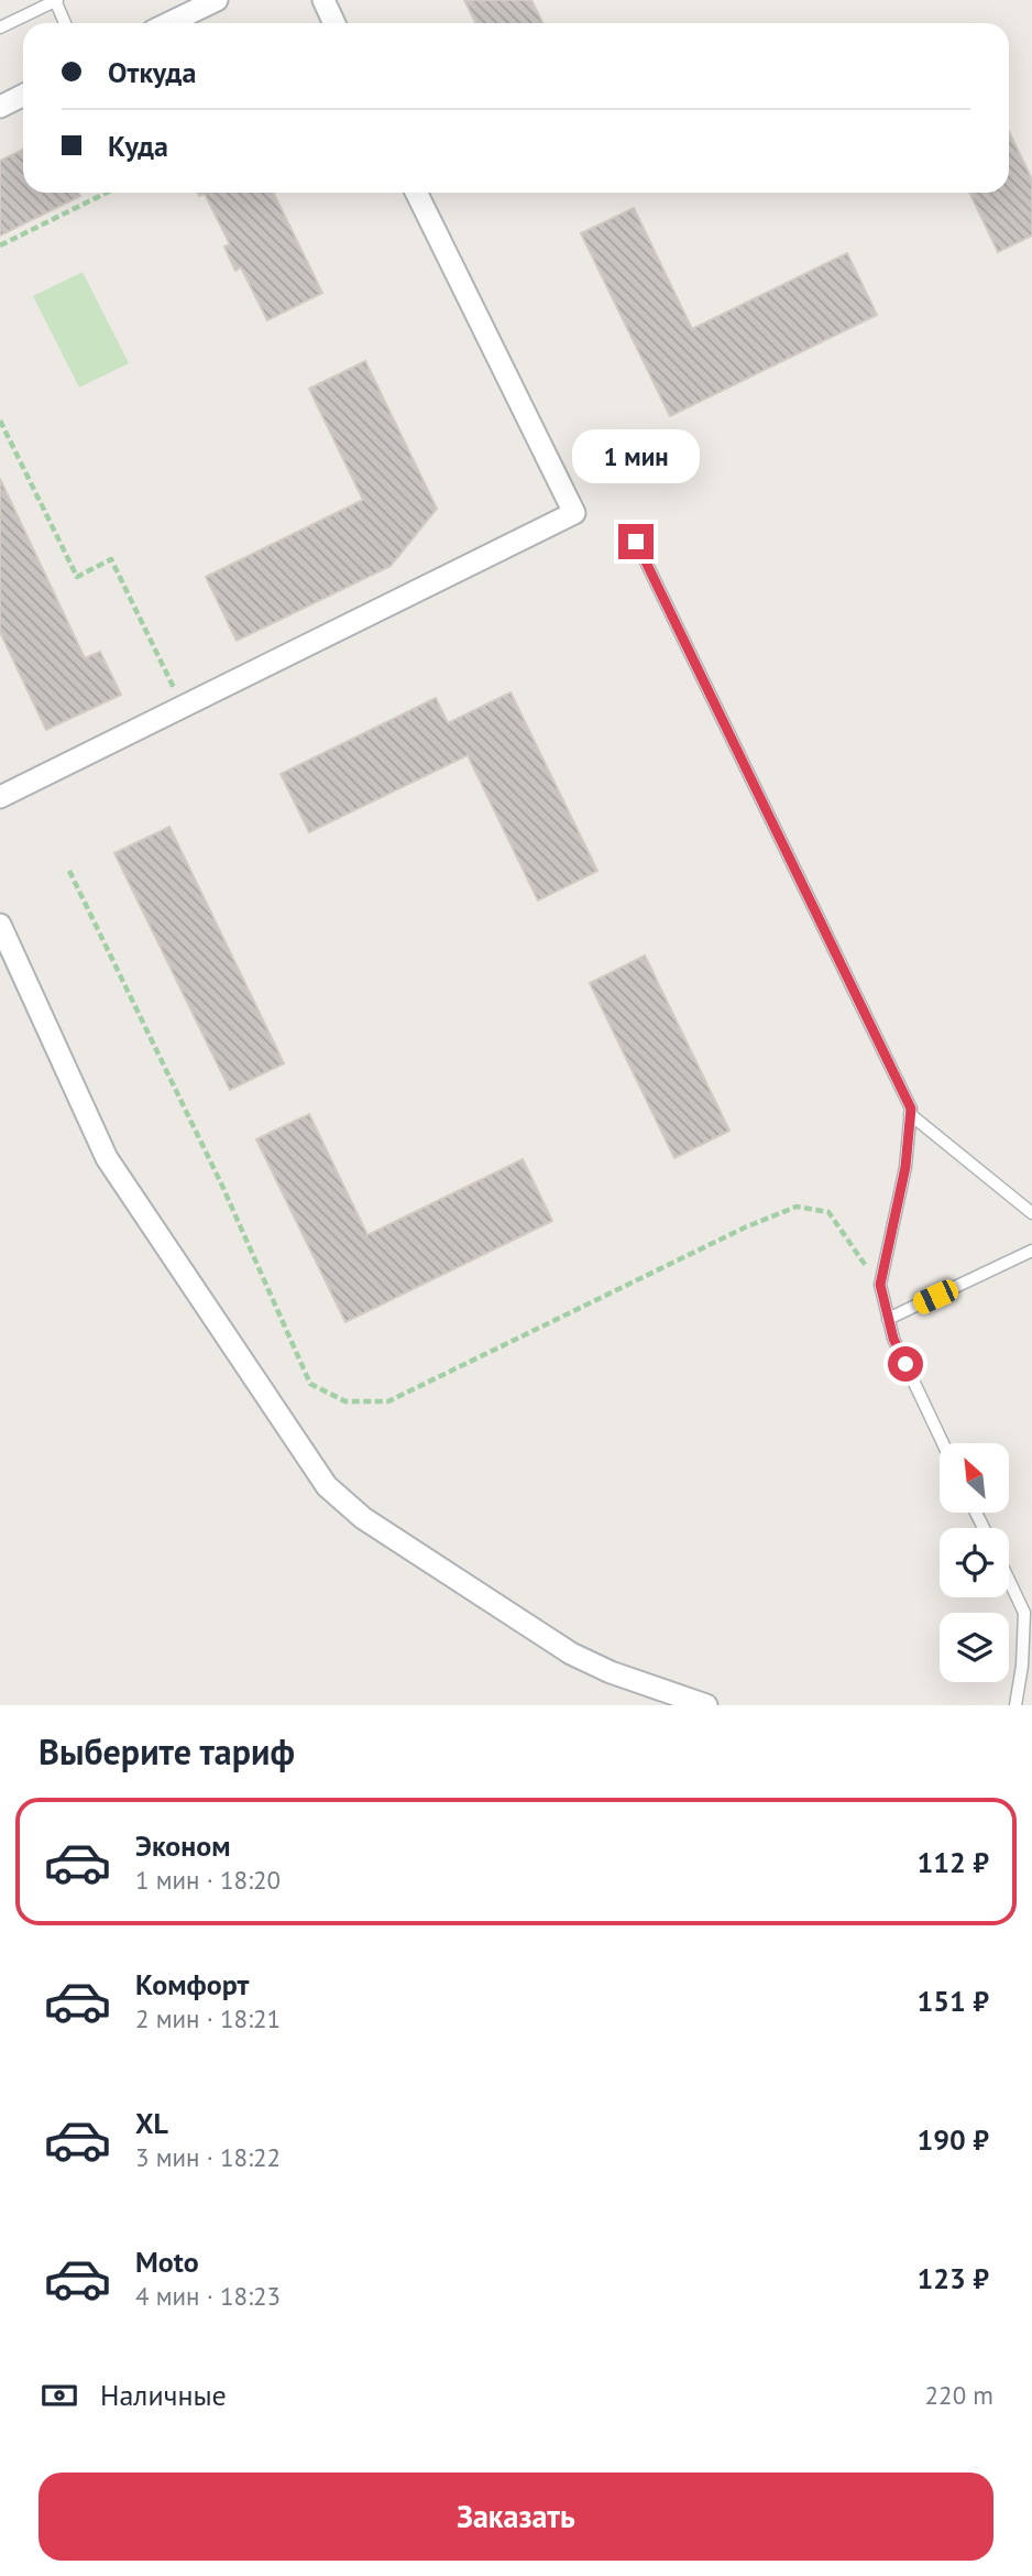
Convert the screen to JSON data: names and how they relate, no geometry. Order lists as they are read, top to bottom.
{
  "north": "top left",
  "page": {
    "banner": ["Откуда", "Куда"],
    "bubble": "1 мин",
    "heading": "Выберите тариф",
    "list": [
      {
        "name": "Эконом",
        "note": "1 мин · 18:20",
        "value": "112 ₽"
      },
      {
        "name": "Комфорт",
        "note": "2 мин · 18:21",
        "value": "151 ₽"
      },
      {
        "name": "XL",
        "note": "3 мин · 18:22",
        "value": "190 ₽"
      },
      {
        "name": "Moto",
        "note": "4 мин · 18:23",
        "value": "123 ₽"
      }
    ],
    "pay": ["Наличные", "220 m"],
    "buttons": "Заказать"
  }
}
